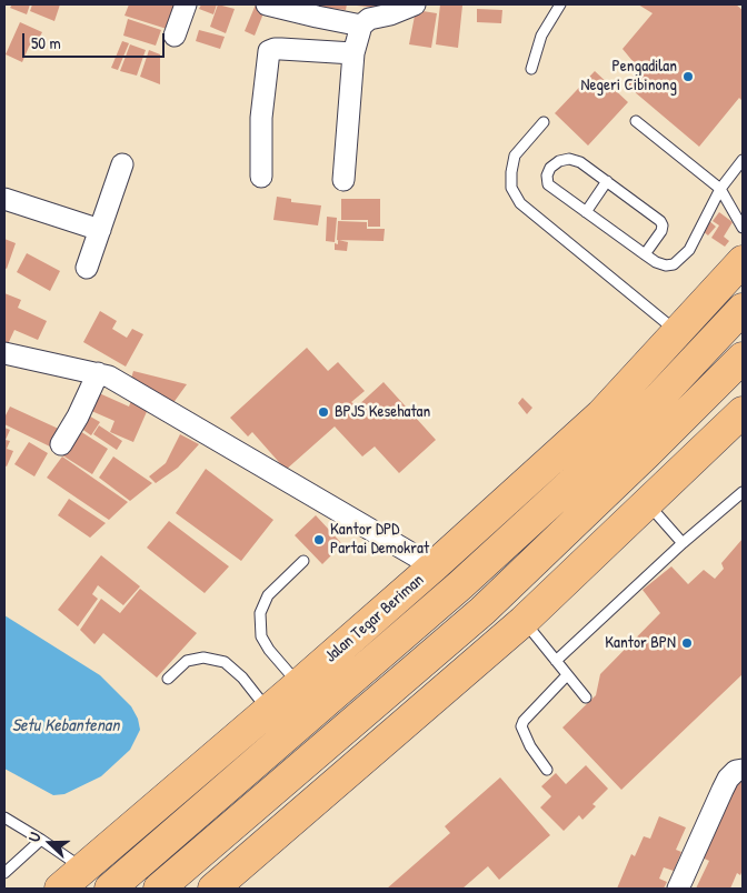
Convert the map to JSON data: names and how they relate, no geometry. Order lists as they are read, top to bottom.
{
  "streets": {
    "main road": ["Jalan Tegar Beriman"]
  },
  "water": ["Setu Kebantenan"],
  "places": [
    "Pengadilan Negeri Cibinong",
    "BPJS Kesehatan",
    "Kantor DPD Partai Demokrat",
    "Kantor BPN"
  ],
  "scale_bar": "50 m",
  "north": "left"
}
